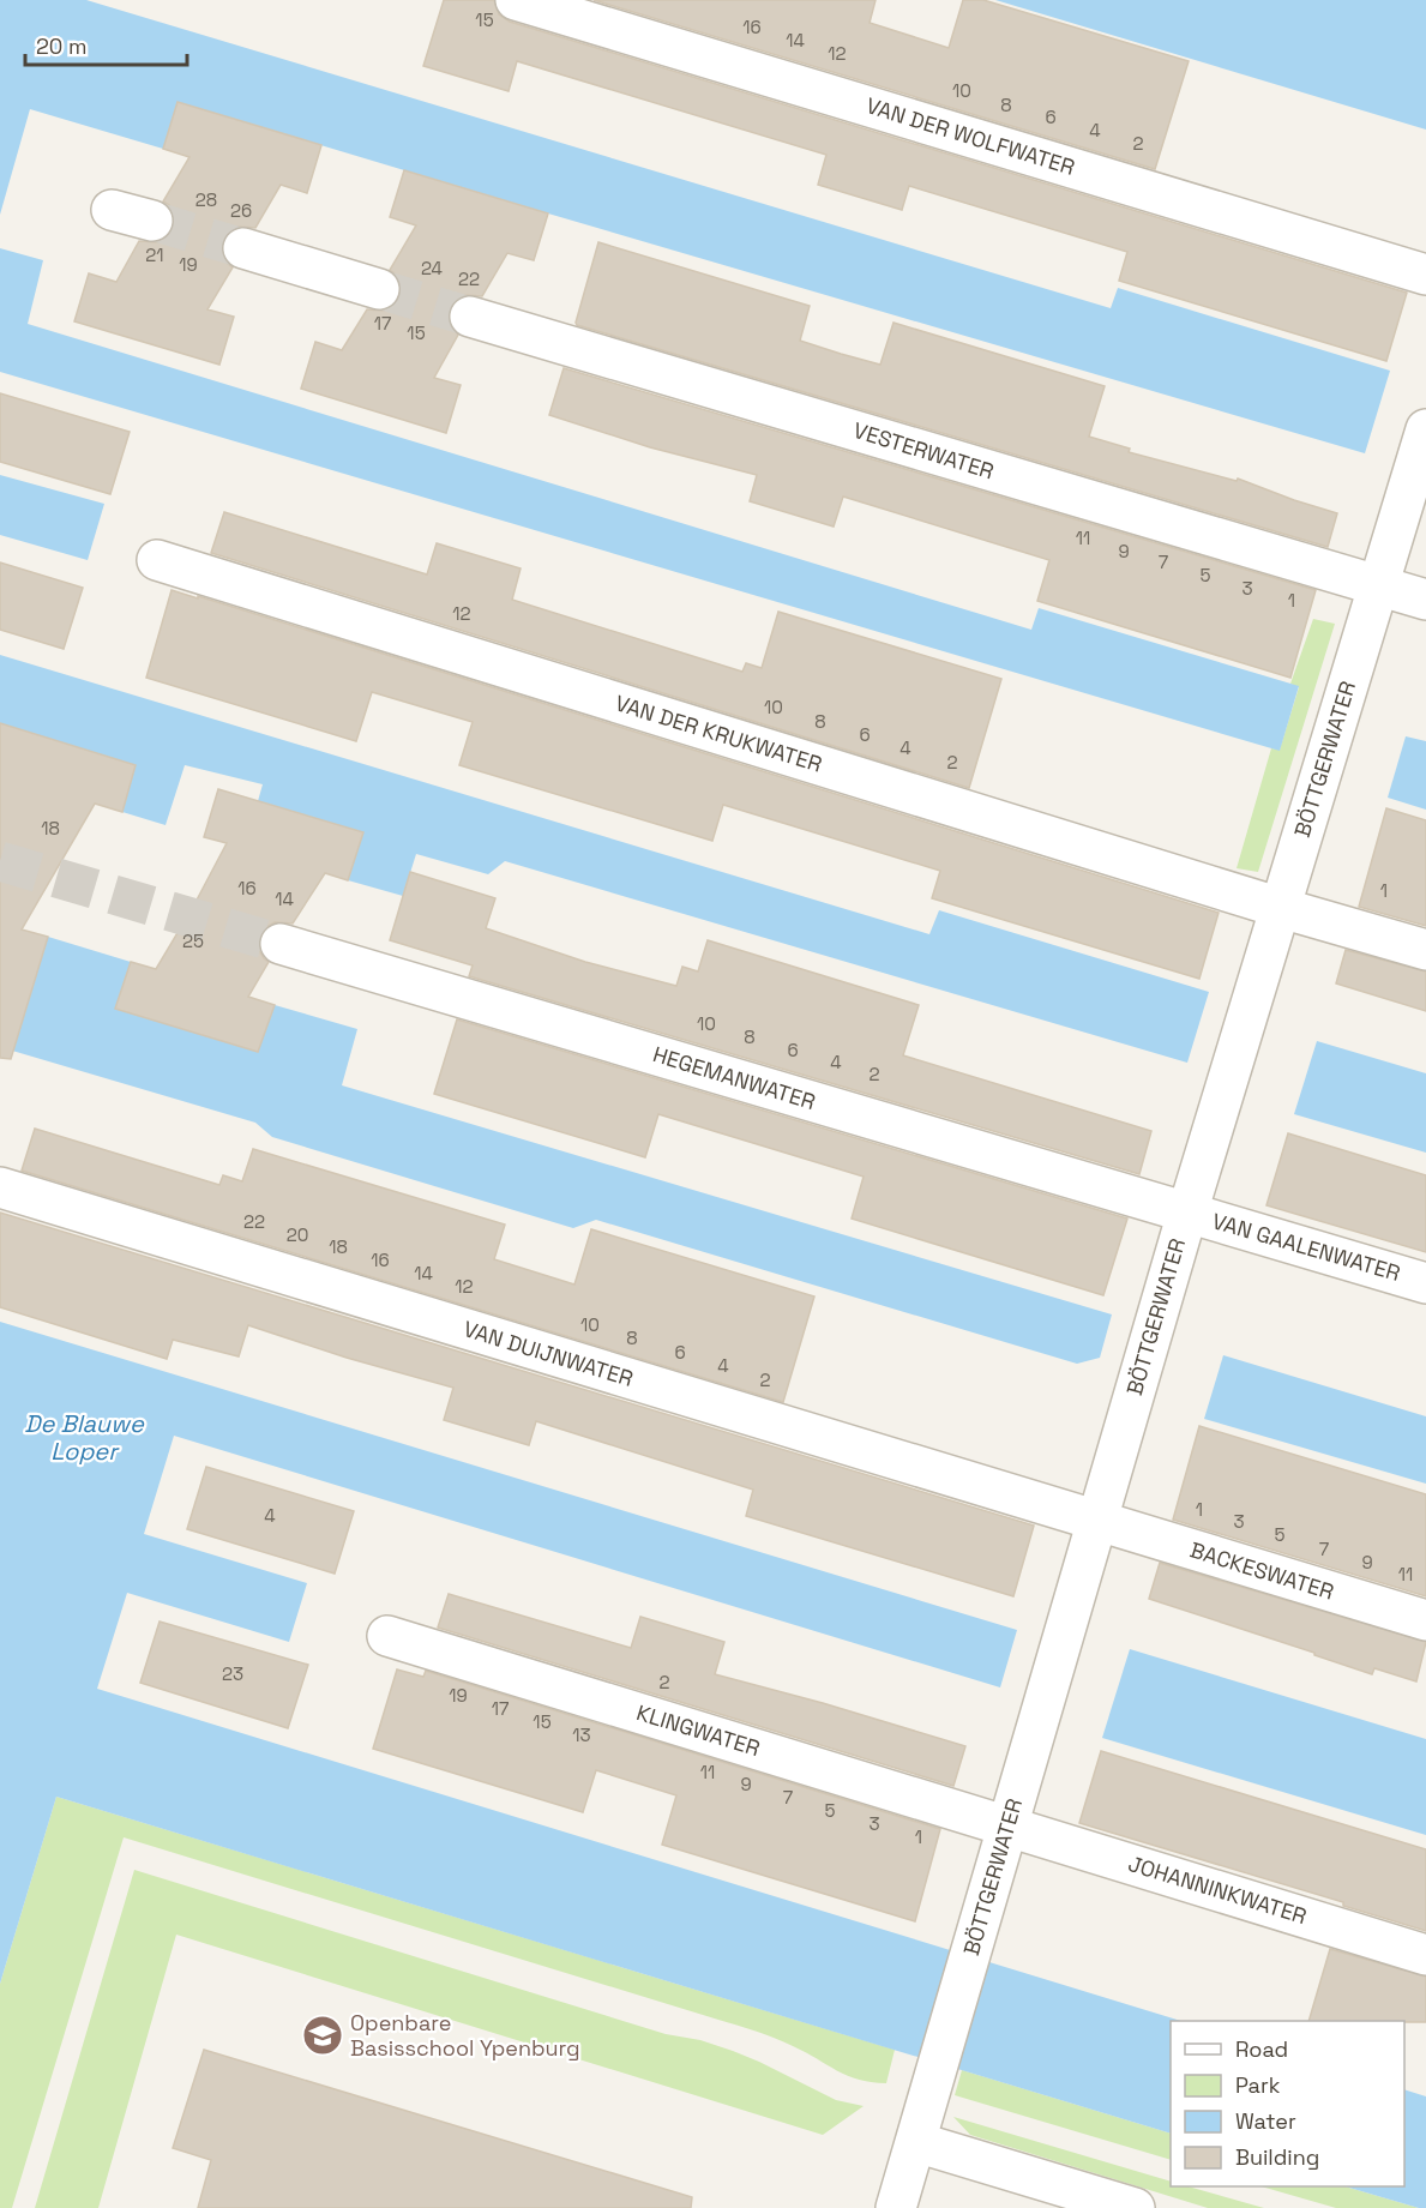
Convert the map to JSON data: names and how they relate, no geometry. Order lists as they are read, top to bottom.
{
  "streets": {
    "street": [
      "VAN DER WOLFWATER",
      "VESTERWATER",
      "VAN DER KRUKWATER",
      "BÖTTGERWATER",
      "HEGEMANWATER",
      "VAN GAALENWATER",
      "VAN DUIJNWATER",
      "BACKESWATER",
      "KLINGWATER",
      "JOHANNINKWATER"
    ]
  },
  "crossings": [
    ["VESTERWATER", "BÖTTGERWATER"],
    ["VAN DER KRUKWATER", "BÖTTGERWATER"],
    ["BÖTTGERWATER", "HEGEMANWATER"],
    ["BÖTTGERWATER", "VAN GAALENWATER"],
    ["BÖTTGERWATER", "VAN DUIJNWATER"],
    ["BÖTTGERWATER", "BACKESWATER"],
    ["BÖTTGERWATER", "KLINGWATER"],
    ["BÖTTGERWATER", "JOHANNINKWATER"],
    ["HEGEMANWATER", "VAN GAALENWATER"],
    ["VAN DUIJNWATER", "BACKESWATER"],
    ["KLINGWATER", "JOHANNINKWATER"]
  ],
  "water": ["De Blauwe Loper"],
  "places": {
    "school or university": ["Openbare Basisschool Ypenburg"]
  },
  "house_numbers": [
    "15",
    "16",
    "14",
    "12",
    "10",
    "8",
    "6",
    "4",
    "2",
    "28",
    "26",
    "21",
    "19",
    "24",
    "22",
    "17",
    "15",
    "11",
    "9",
    "7",
    "5",
    "3",
    "1",
    "12",
    "10",
    "8",
    "6",
    "4",
    "2",
    "18",
    "16",
    "1",
    "14",
    "25",
    "10",
    "8",
    "6",
    "4",
    "2",
    "22",
    "20",
    "18",
    "16",
    "14",
    "12",
    "10",
    "8",
    "6",
    "4",
    "2",
    "1",
    "4",
    "3",
    "5",
    "7",
    "9",
    "11",
    "23",
    "2",
    "19",
    "17",
    "15",
    "13",
    "11",
    "9",
    "7",
    "5",
    "3",
    "1"
  ],
  "legend": [
    "Road",
    "Park",
    "Water",
    "Building"
  ],
  "scale_bar": "20 m"
}
